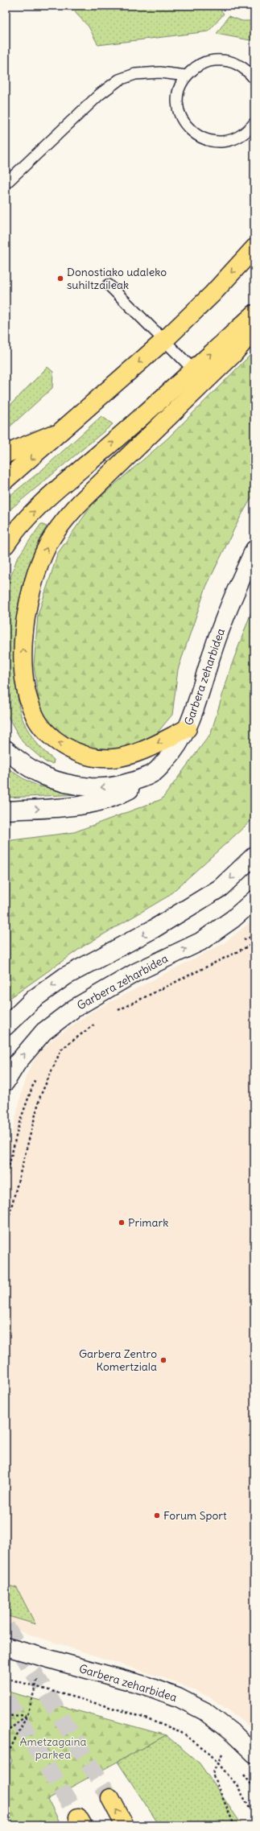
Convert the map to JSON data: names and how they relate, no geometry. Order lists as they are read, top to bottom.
{
  "streets": {
    "street": ["Garbera zeharbidea"]
  },
  "parks": ["Ametzagaina parkea"],
  "places": [
    "Donostiako udaleko suhiltzaileak",
    "Primark",
    "Garbera Zentro Komertziala",
    "Forum Sport"
  ]
}
